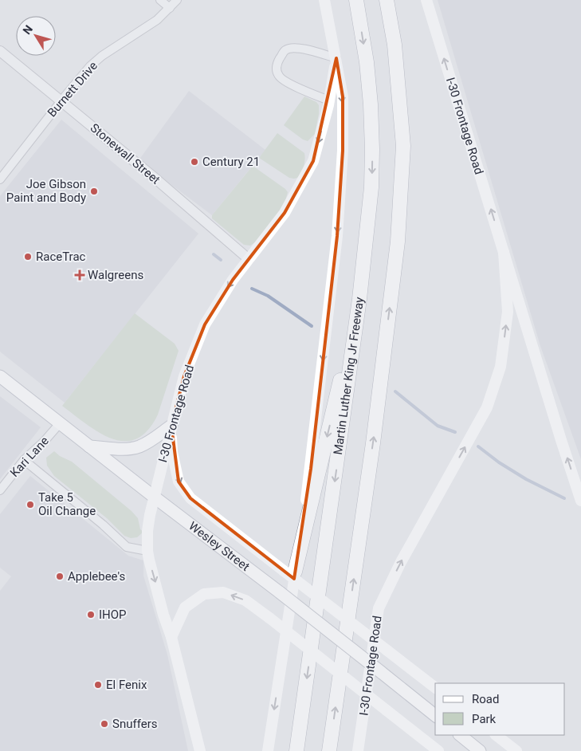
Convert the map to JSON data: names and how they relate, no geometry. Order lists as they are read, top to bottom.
{
  "streets": {
    "highway": ["Martin Luther King Jr Freeway"],
    "main road": ["I-30 Frontage Road", "Wesley Street"],
    "street": ["Burnett Drive", "Stonewall Street", "Kari Lane"]
  },
  "crossings": [
    ["Burnett Drive", "Stonewall Street"],
    ["I-30 Frontage Road", "Stonewall Street"],
    ["I-30 Frontage Road", "Wesley Street"],
    ["Kari Lane", "Wesley Street"]
  ],
  "places": {
    "other": [
      "Century 21",
      "Joe Gibson Paint and Body",
      "RaceTrac",
      "Take 5 Oil Change",
      "Applebee's",
      "IHOP",
      "El Fenix",
      "Snuffers"
    ],
    "health": ["Walgreens"]
  },
  "legend": ["Road", "Park"],
  "north": "top left"
}
